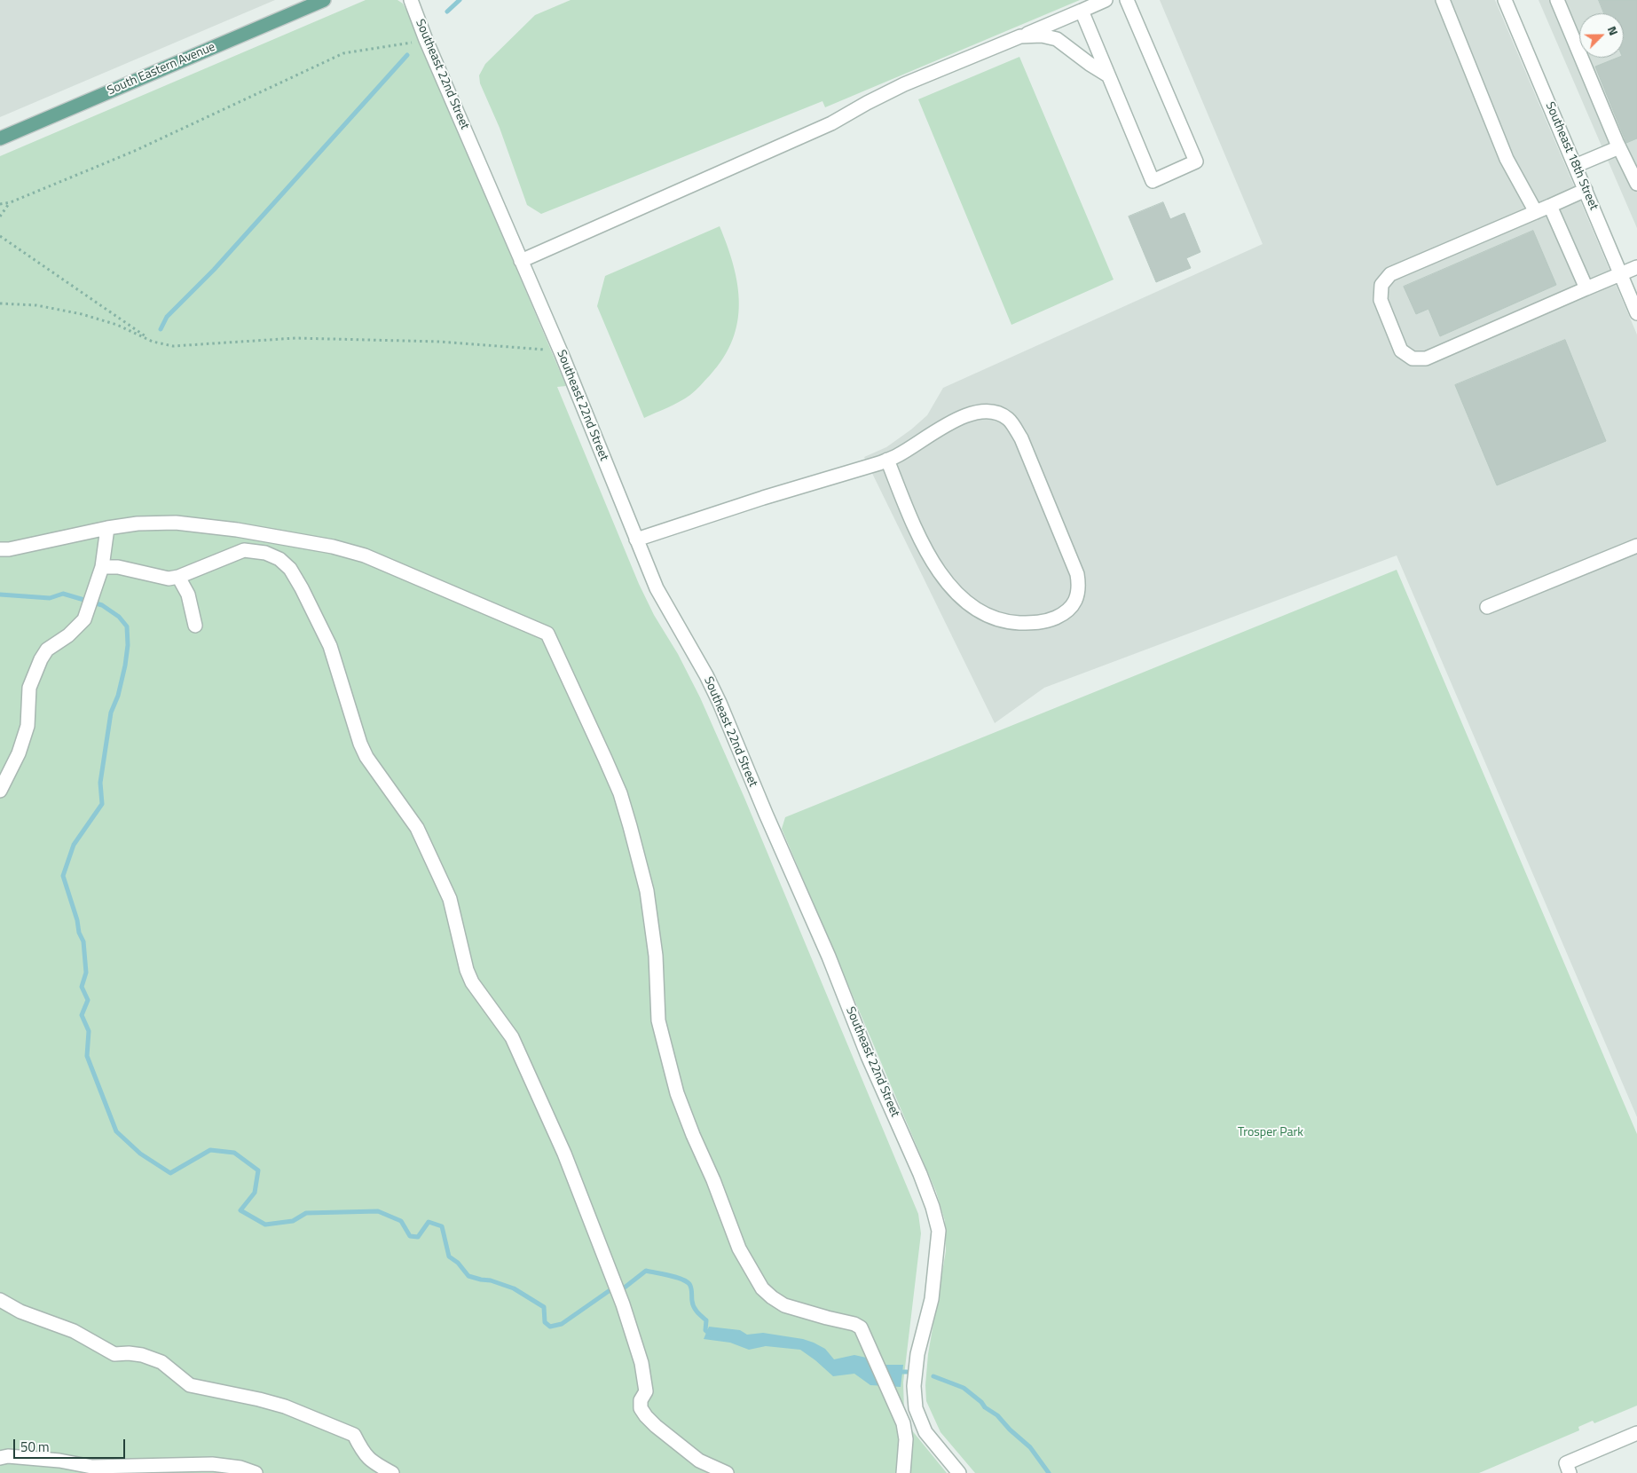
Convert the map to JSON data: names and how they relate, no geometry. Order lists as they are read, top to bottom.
{
  "streets": {
    "main road": ["South Eastern Avenue"],
    "street": ["Southeast 22nd Street", "Southeast 18th Street"]
  },
  "parks": ["Trosper Park"],
  "scale_bar": "50 m",
  "north": "top right"
}
